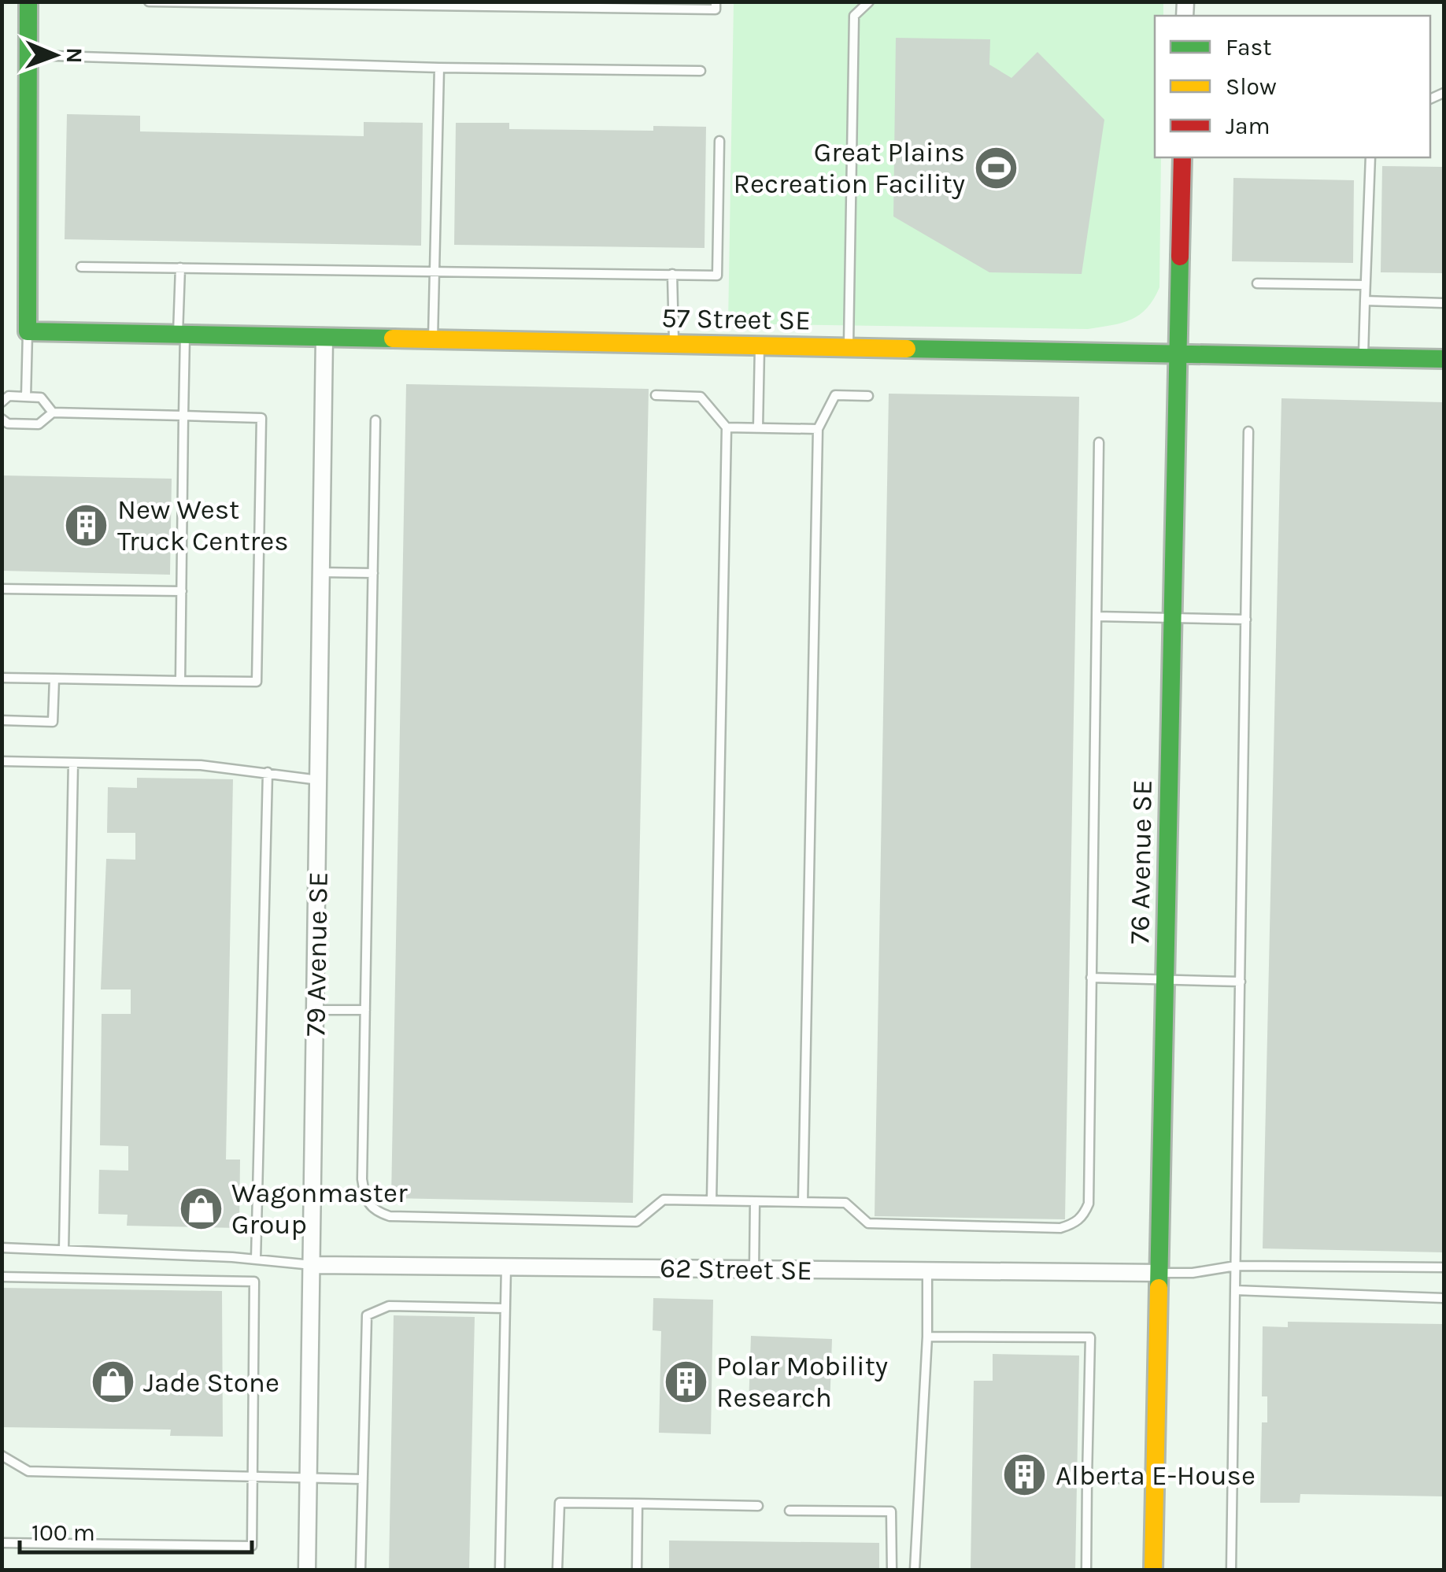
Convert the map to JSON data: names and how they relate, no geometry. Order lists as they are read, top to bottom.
{
  "streets": {
    "street": [
      "57 Street SE",
      "76 Avenue SE",
      "79 Avenue SE",
      "62 Street SE"
    ]
  },
  "crossings": [
    ["57 Street SE", "76 Avenue SE"],
    ["57 Street SE", "79 Avenue SE"],
    ["76 Avenue SE", "62 Street SE"],
    ["79 Avenue SE", "62 Street SE"]
  ],
  "places": {
    "sports": ["Great Plains Recreation Facility"],
    "building": ["New West Truck Centres", "Polar Mobility Research", "Alberta E-House"],
    "shop": ["Wagonmaster Group", "Jade Stone"]
  },
  "legend": ["Fast", "Slow", "Jam"],
  "scale_bar": "100 m",
  "north": "right"
}
